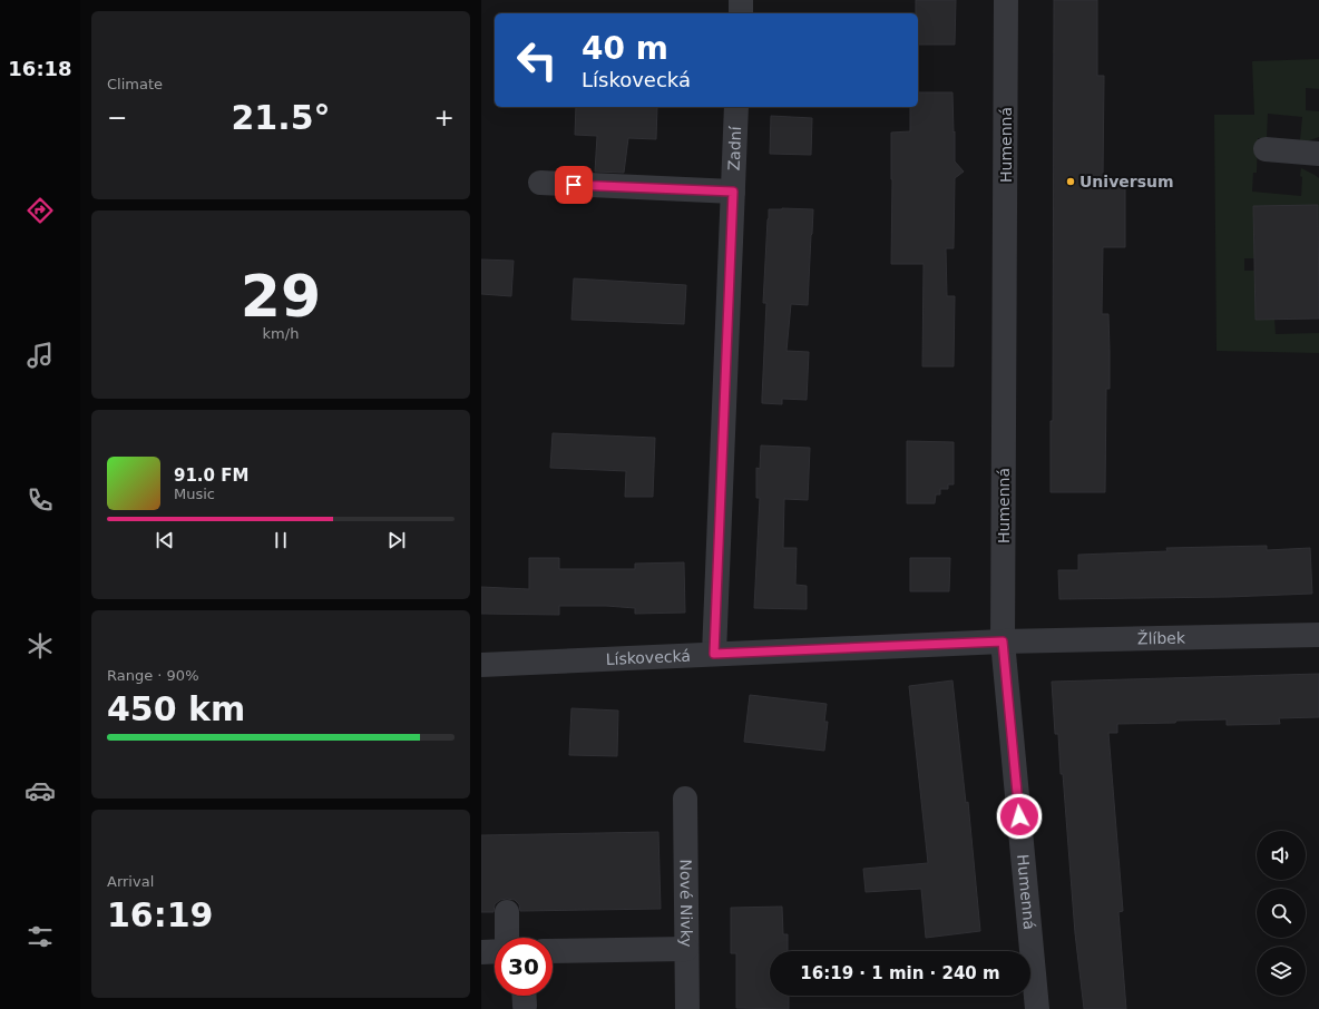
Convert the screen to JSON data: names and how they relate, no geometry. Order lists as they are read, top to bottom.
{
  "streets": {
    "street": [
      "Humenná",
      "Zadní",
      "Žlíbek",
      "Lískovecká",
      "Nové Nivky"
    ]
  },
  "crossings": [
    ["Humenná", "Žlíbek"],
    ["Humenná", "Lískovecká"],
    ["Zadní", "Lískovecká"],
    ["Žlíbek", "Lískovecká"]
  ],
  "places": ["Universum"],
  "page": {
    "tabs": "16:18",
    "tile": [
      "Climate",
      ["29", "km/h"],
      ["Range · 90%", "450 km"],
      ["Arrival", "16:19"]
    ],
    "turn": ["40 m", "Lískovecká"],
    "heat": ["−", "21.5°", "+"],
    "song": ["91.0 FM", "Music"],
    "limit": "30",
    "trip": "16:19 · 1 min · 240 m"
  }
}
